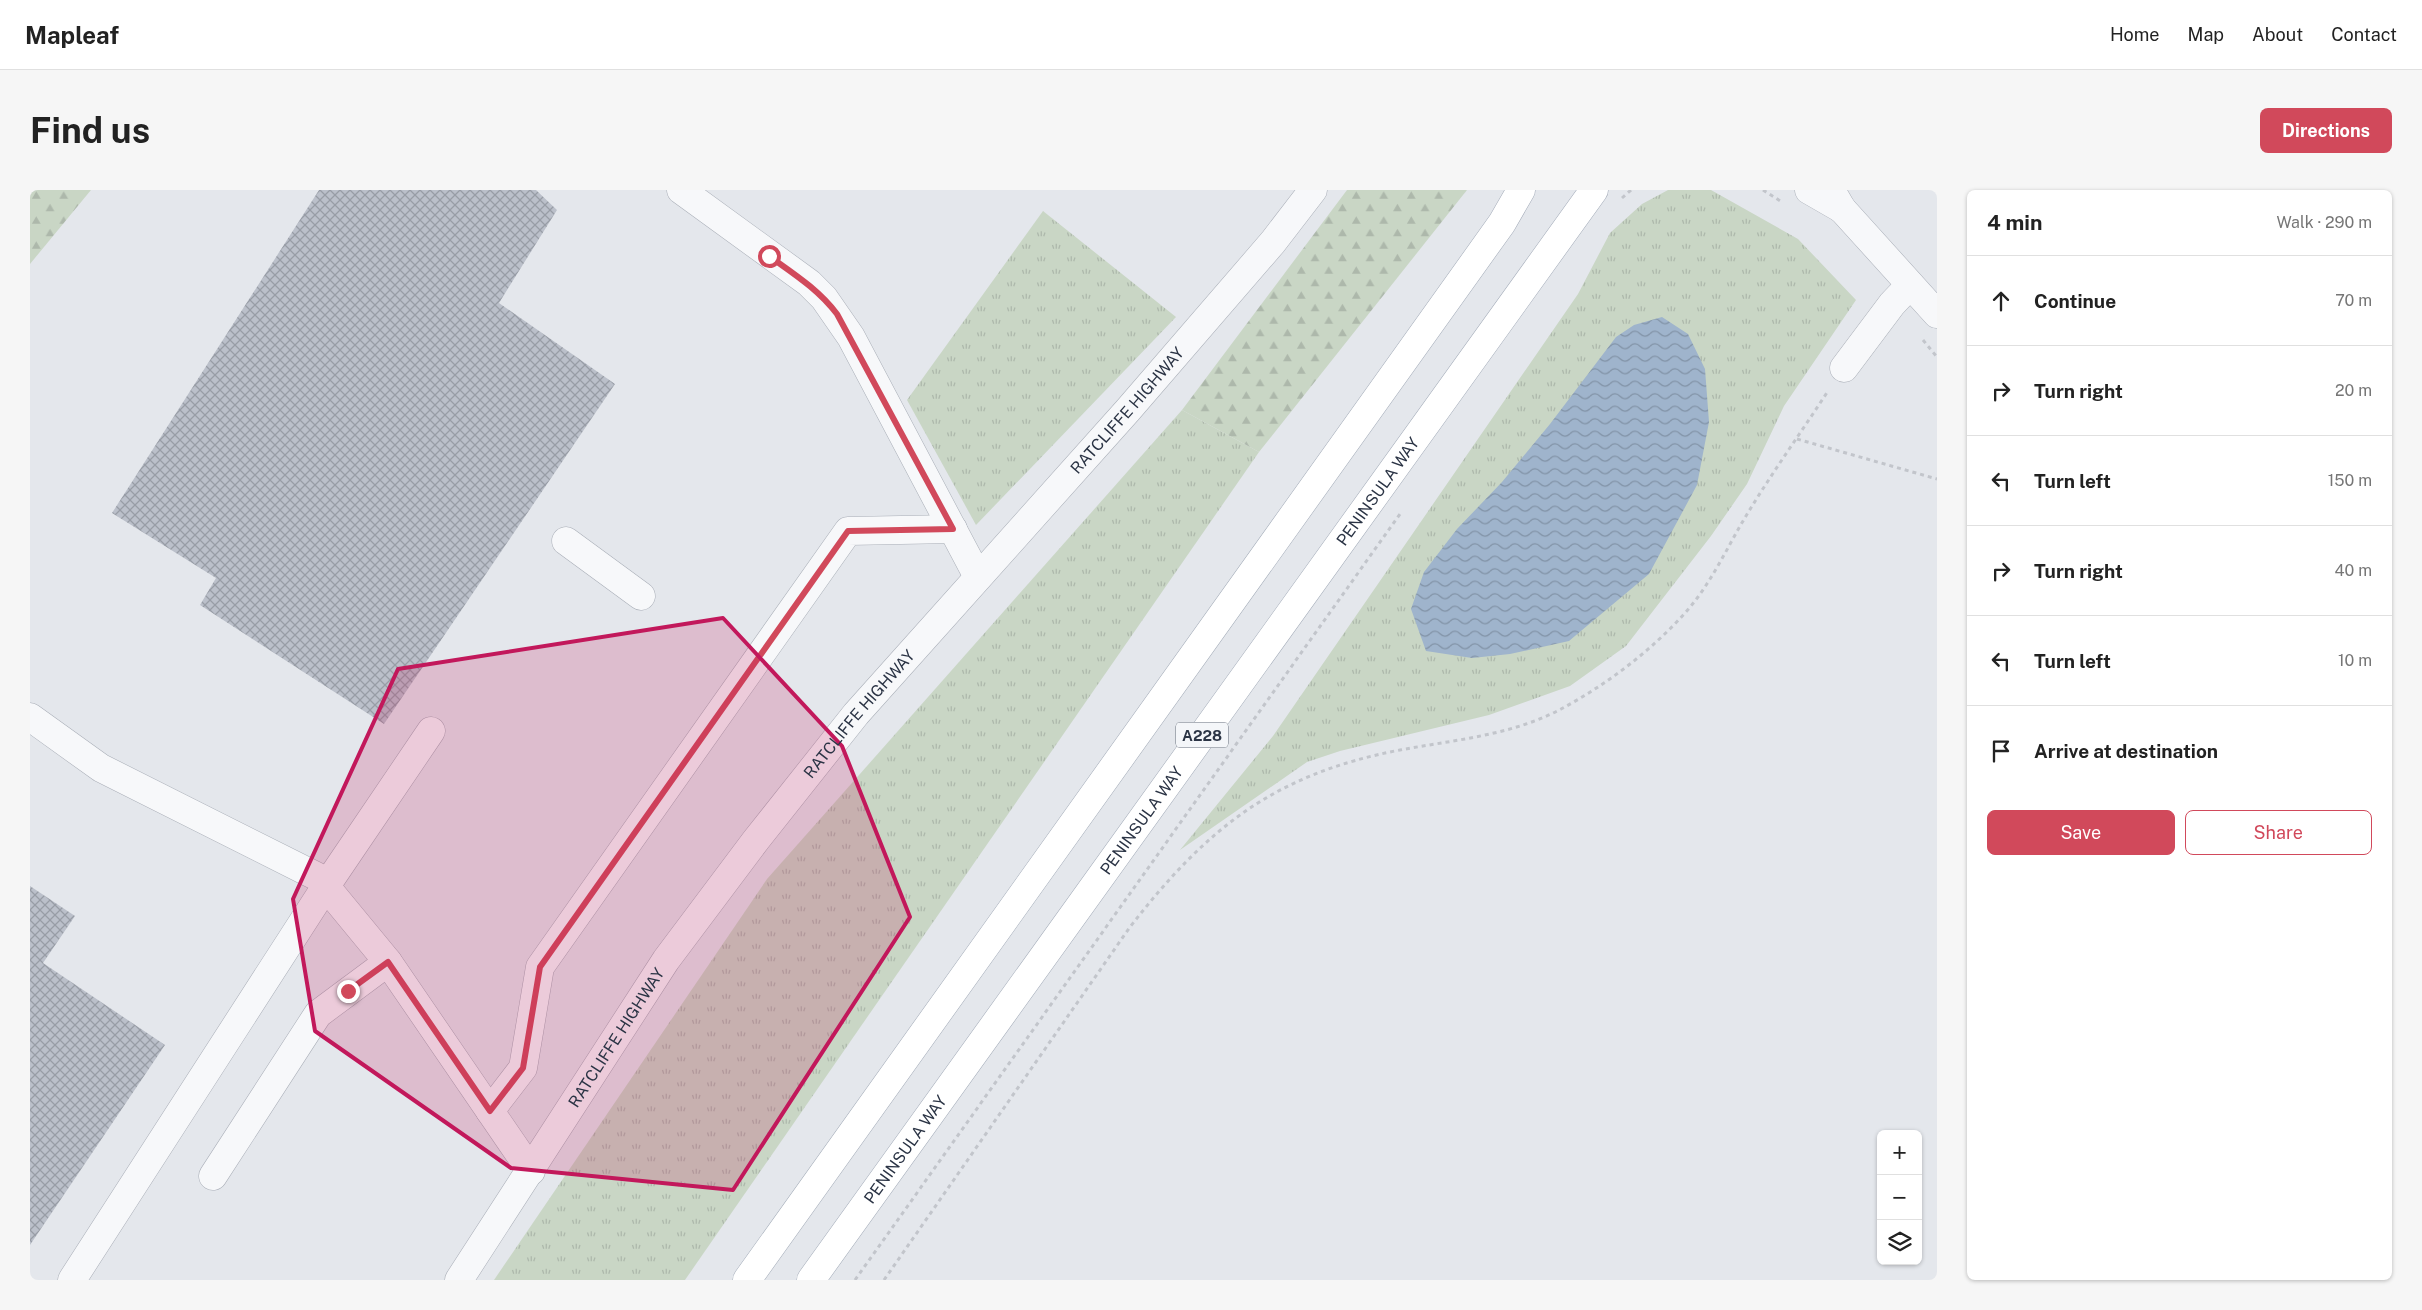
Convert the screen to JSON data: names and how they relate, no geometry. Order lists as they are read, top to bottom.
{
  "streets": {
    "main road": ["PENINSULA WAY", "A228"],
    "street": ["RATCLIFFE HIGHWAY"]
  },
  "page": {
    "header": "Mapleaf",
    "nav": [
      "Home",
      "Map",
      "About",
      "Contact"
    ],
    "buttons": [
      "Directions",
      ["Save", "Share"]
    ],
    "title": "Find us",
    "heading": ["4 min", "Walk · 290 m"],
    "list": [
      ["Continue", "70 m"],
      ["Turn right", "20 m"],
      ["Turn left", "150 m"],
      ["Turn right", "40 m"],
      ["Turn left", "10 m"],
      "Arrive at destination"
    ],
    "map_buttons": ["+", "−"]
  }
}
